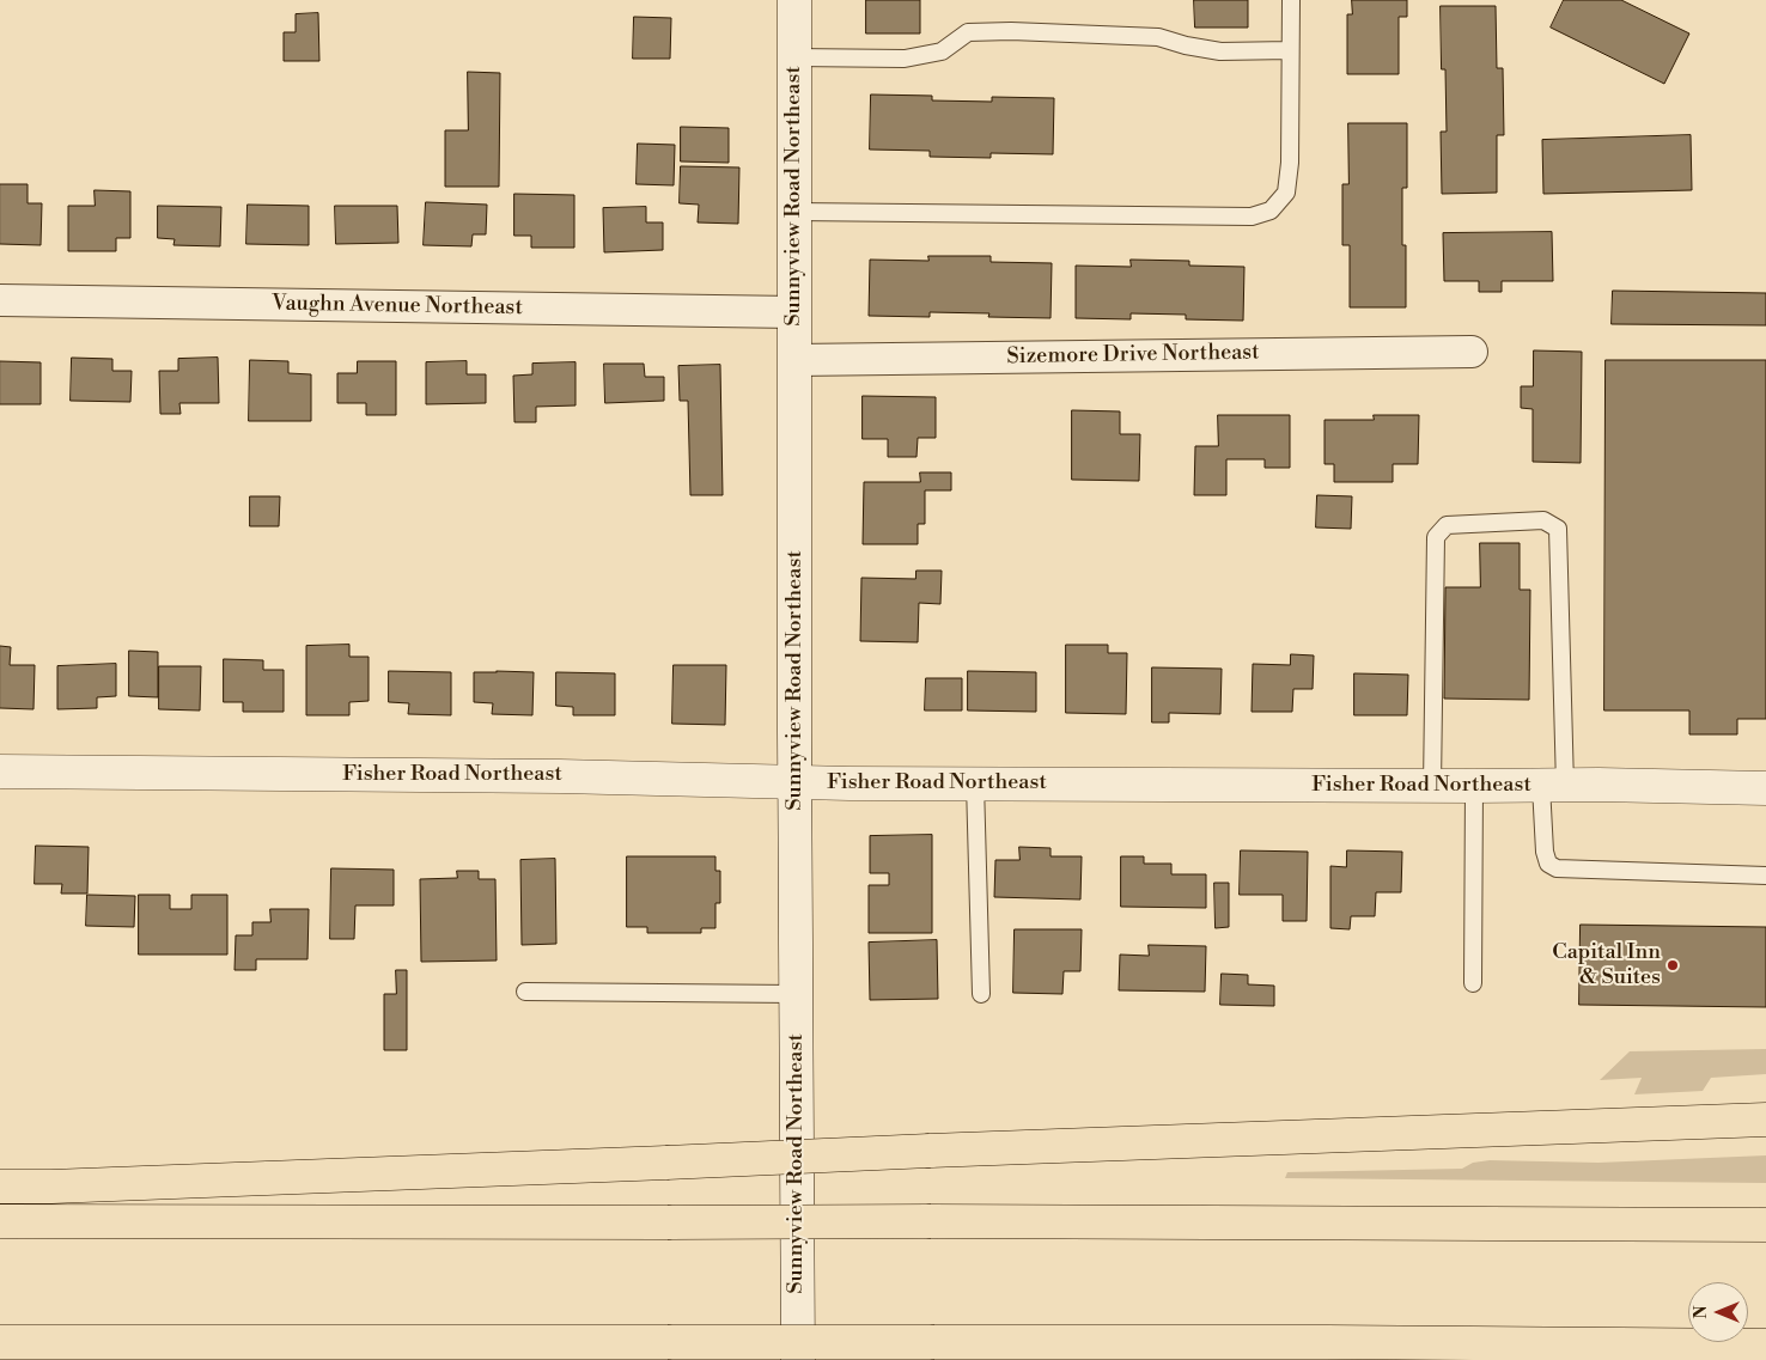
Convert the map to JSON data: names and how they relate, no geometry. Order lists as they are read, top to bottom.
{
  "streets": {
    "street": [
      "Sunnyview Road Northeast",
      "Vaughn Avenue Northeast",
      "Sizemore Drive Northeast",
      "Fisher Road Northeast"
    ]
  },
  "crossings": [
    ["Sunnyview Road Northeast", "Vaughn Avenue Northeast"],
    ["Sunnyview Road Northeast", "Sizemore Drive Northeast"],
    ["Sunnyview Road Northeast", "Fisher Road Northeast"]
  ],
  "places": ["Capital Inn & Suites"],
  "north": "left"
}
